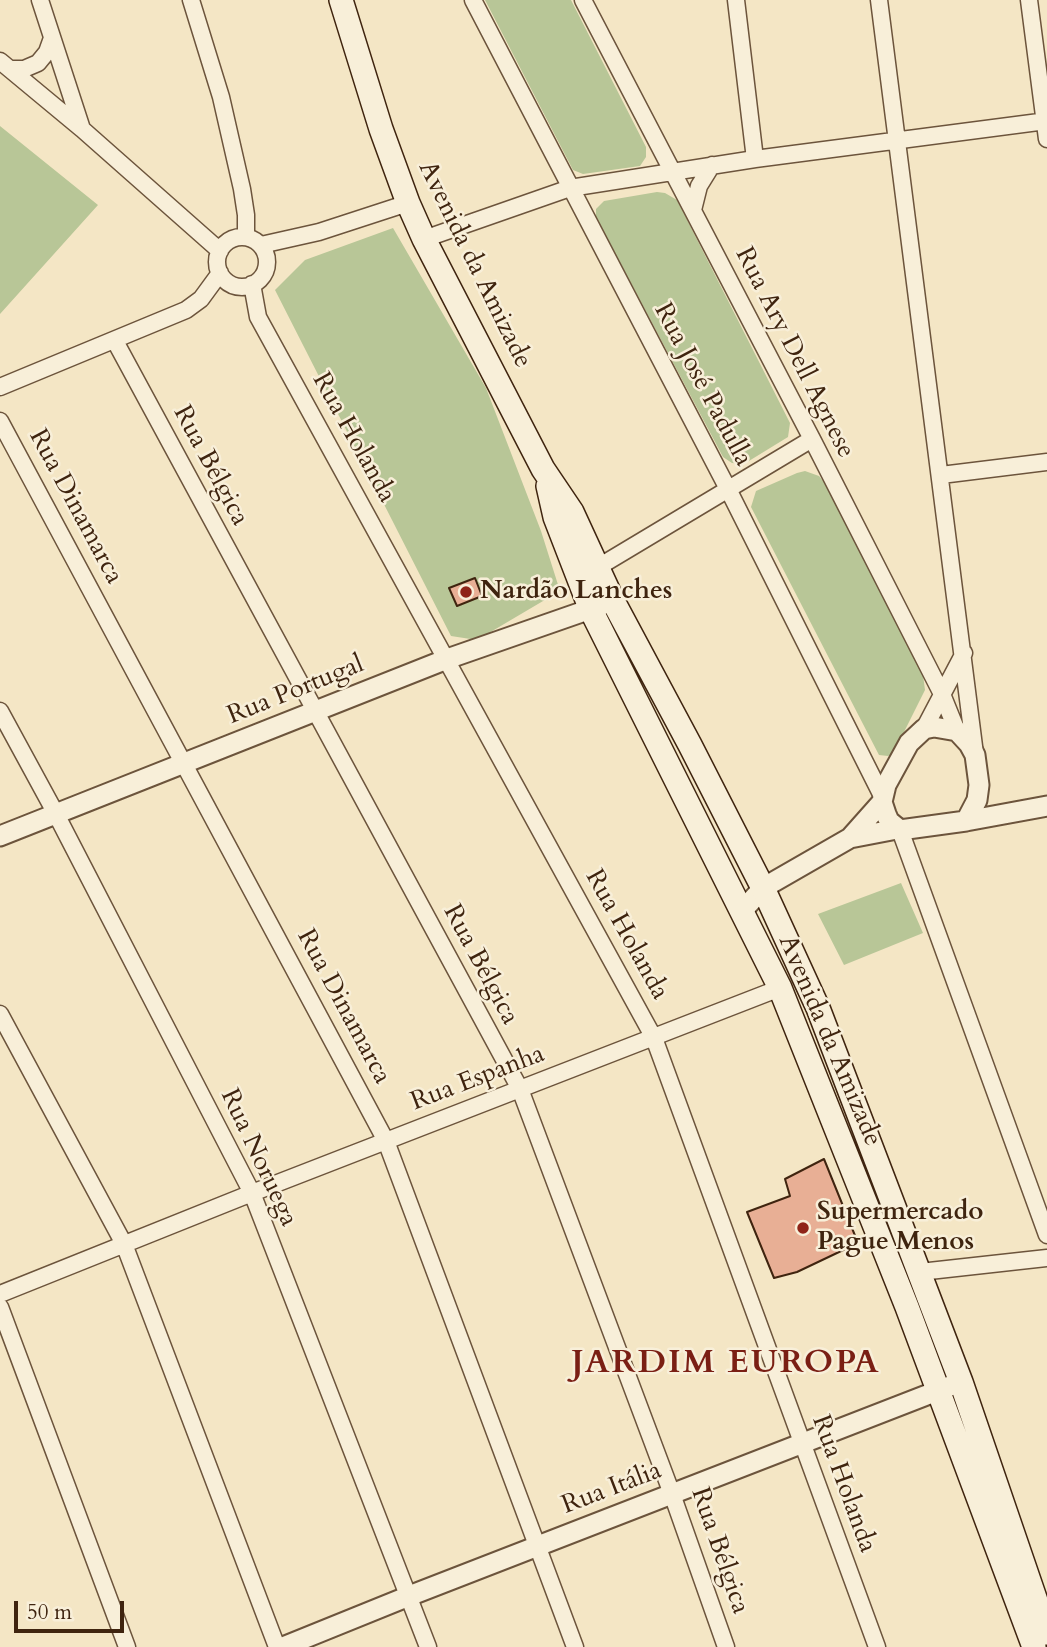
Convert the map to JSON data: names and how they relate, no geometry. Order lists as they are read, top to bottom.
{
  "streets": {
    "main road": ["Avenida da Amizade"],
    "street": [
      "Rua Ary Dell Agnese",
      "Rua José Padulla",
      "Rua Holanda",
      "Rua Bélgica",
      "Rua Dinamarca",
      "Rua Portugal",
      "Rua Espanha",
      "Rua Noruega",
      "Rua Itália"
    ]
  },
  "crossings": [
    ["Avenida da Amizade", "Rua Portugal"],
    ["Avenida da Amizade", "Rua Espanha"],
    ["Avenida da Amizade", "Rua Itália"],
    ["Rua Ary Dell Agnese", "Rua José Padulla"],
    ["Rua Holanda", "Rua Portugal"],
    ["Rua Holanda", "Rua Espanha"],
    ["Rua Holanda", "Rua Itália"],
    ["Rua Bélgica", "Rua Portugal"],
    ["Rua Bélgica", "Rua Espanha"],
    ["Rua Bélgica", "Rua Itália"],
    ["Rua Dinamarca", "Rua Portugal"],
    ["Rua Dinamarca", "Rua Espanha"],
    ["Rua Dinamarca", "Rua Itália"],
    ["Rua Portugal", "Rua Noruega"],
    ["Rua Espanha", "Rua Noruega"],
    ["Rua Noruega", "Rua Itália"]
  ],
  "districts": ["JARDIM EUROPA"],
  "places": ["Nardão Lanches", "Supermercado Pague Menos"],
  "scale_bar": "50 m"
}
